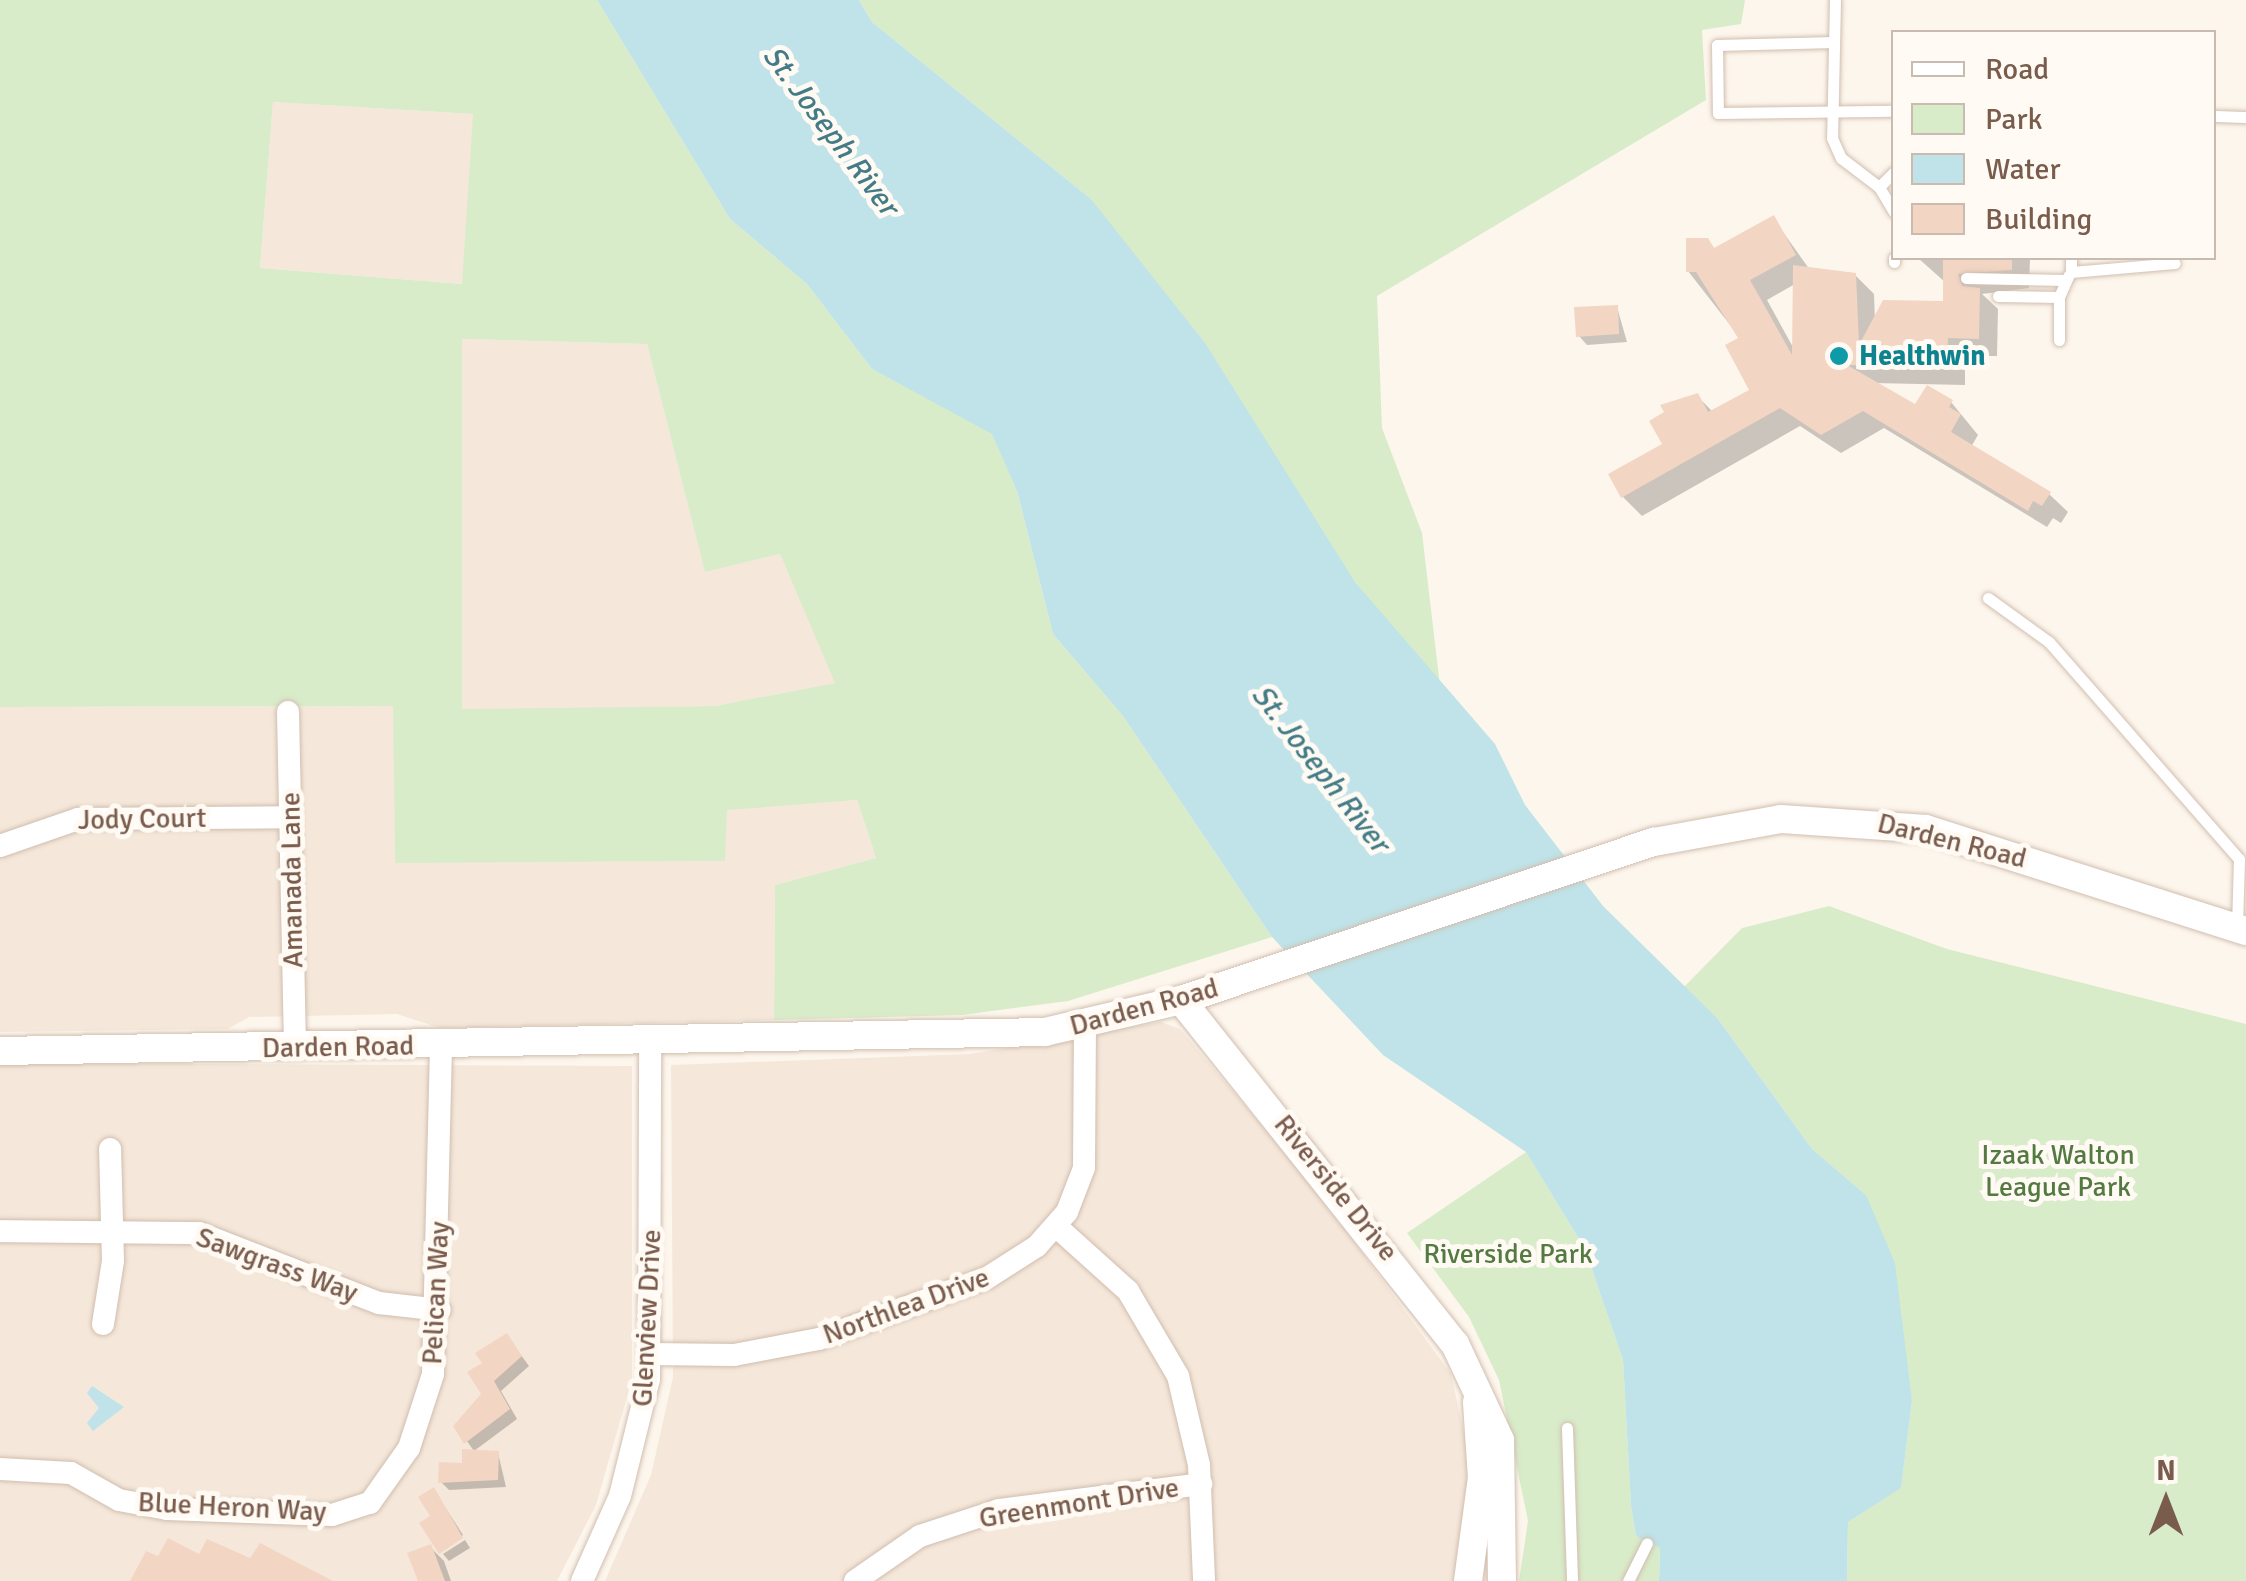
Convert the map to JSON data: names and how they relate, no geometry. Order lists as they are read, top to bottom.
{
  "streets": {
    "street": [
      "Jody Court",
      "Darden Road",
      "Amanada Lane",
      "Riverside Drive",
      "Sawgrass Way",
      "Pelican Way",
      "Northlea Drive",
      "Glenview Drive",
      "Greenmont Drive",
      "Blue Heron Way"
    ]
  },
  "crossings": [
    ["Jody Court", "Amanada Lane"],
    ["Darden Road", "Amanada Lane"],
    ["Darden Road", "Riverside Drive"],
    ["Darden Road", "Pelican Way"],
    ["Darden Road", "Glenview Drive"],
    ["Sawgrass Way", "Pelican Way"],
    ["Pelican Way", "Blue Heron Way"],
    ["Northlea Drive", "Glenview Drive"]
  ],
  "water": ["St. Joseph River"],
  "parks": ["Izaak Walton League Park", "Riverside Park"],
  "places": ["Healthwin"],
  "legend": [
    "Road",
    "Park",
    "Water",
    "Building"
  ],
  "north": "top"
}
